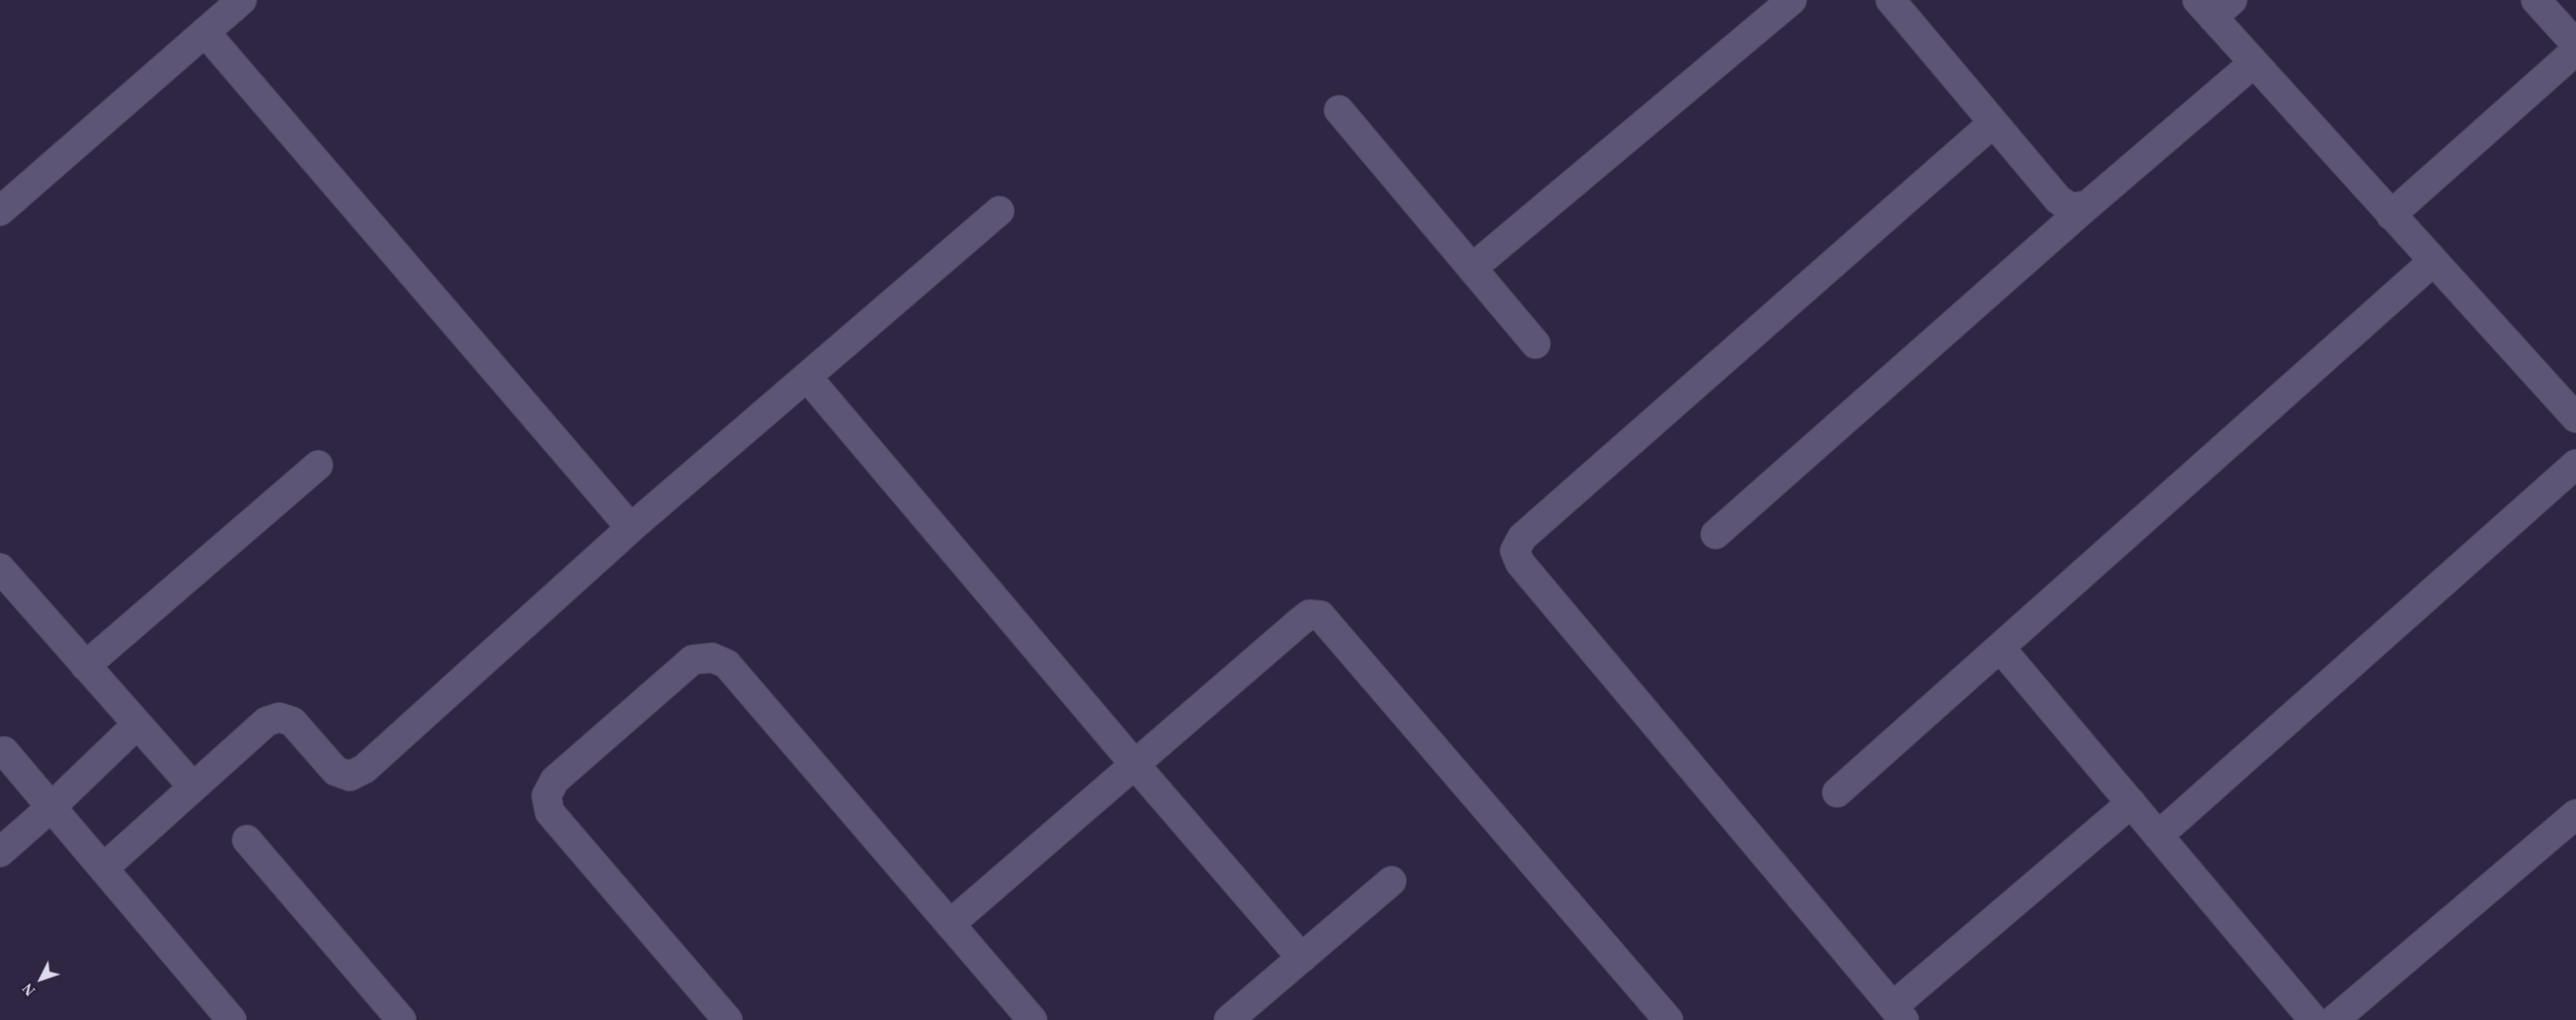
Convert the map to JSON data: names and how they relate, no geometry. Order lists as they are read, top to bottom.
{
  "north": "bottom left"
}
